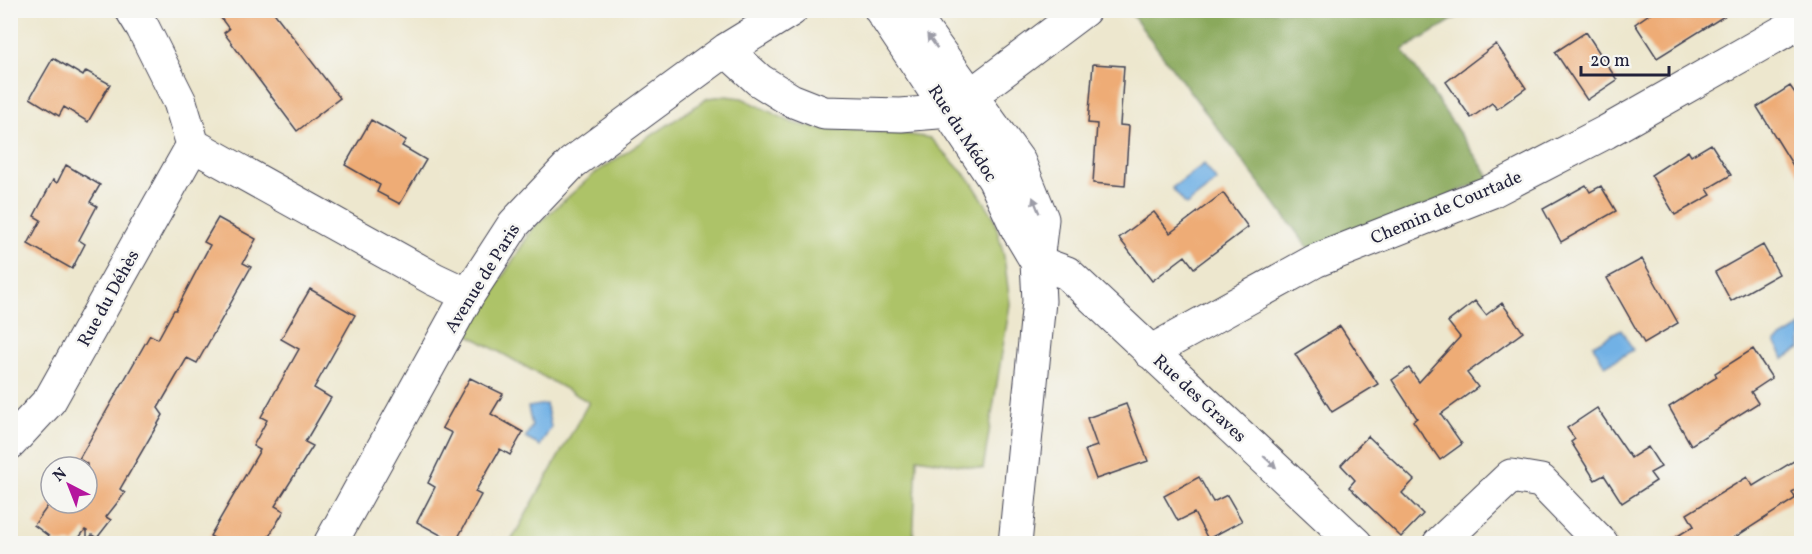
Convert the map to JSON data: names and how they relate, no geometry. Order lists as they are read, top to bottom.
{
  "streets": {
    "street": [
      "Rue du Médoc",
      "Chemin de Courtade",
      "Avenue de Paris",
      "Rue du Déhès",
      "Rue des Graves"
    ]
  },
  "crossings": [
    ["Rue du Médoc", "Rue des Graves"],
    ["Chemin de Courtade", "Rue des Graves"]
  ],
  "one_way": ["Rue des Graves"],
  "scale_bar": "20 m",
  "north": "top left"
}
